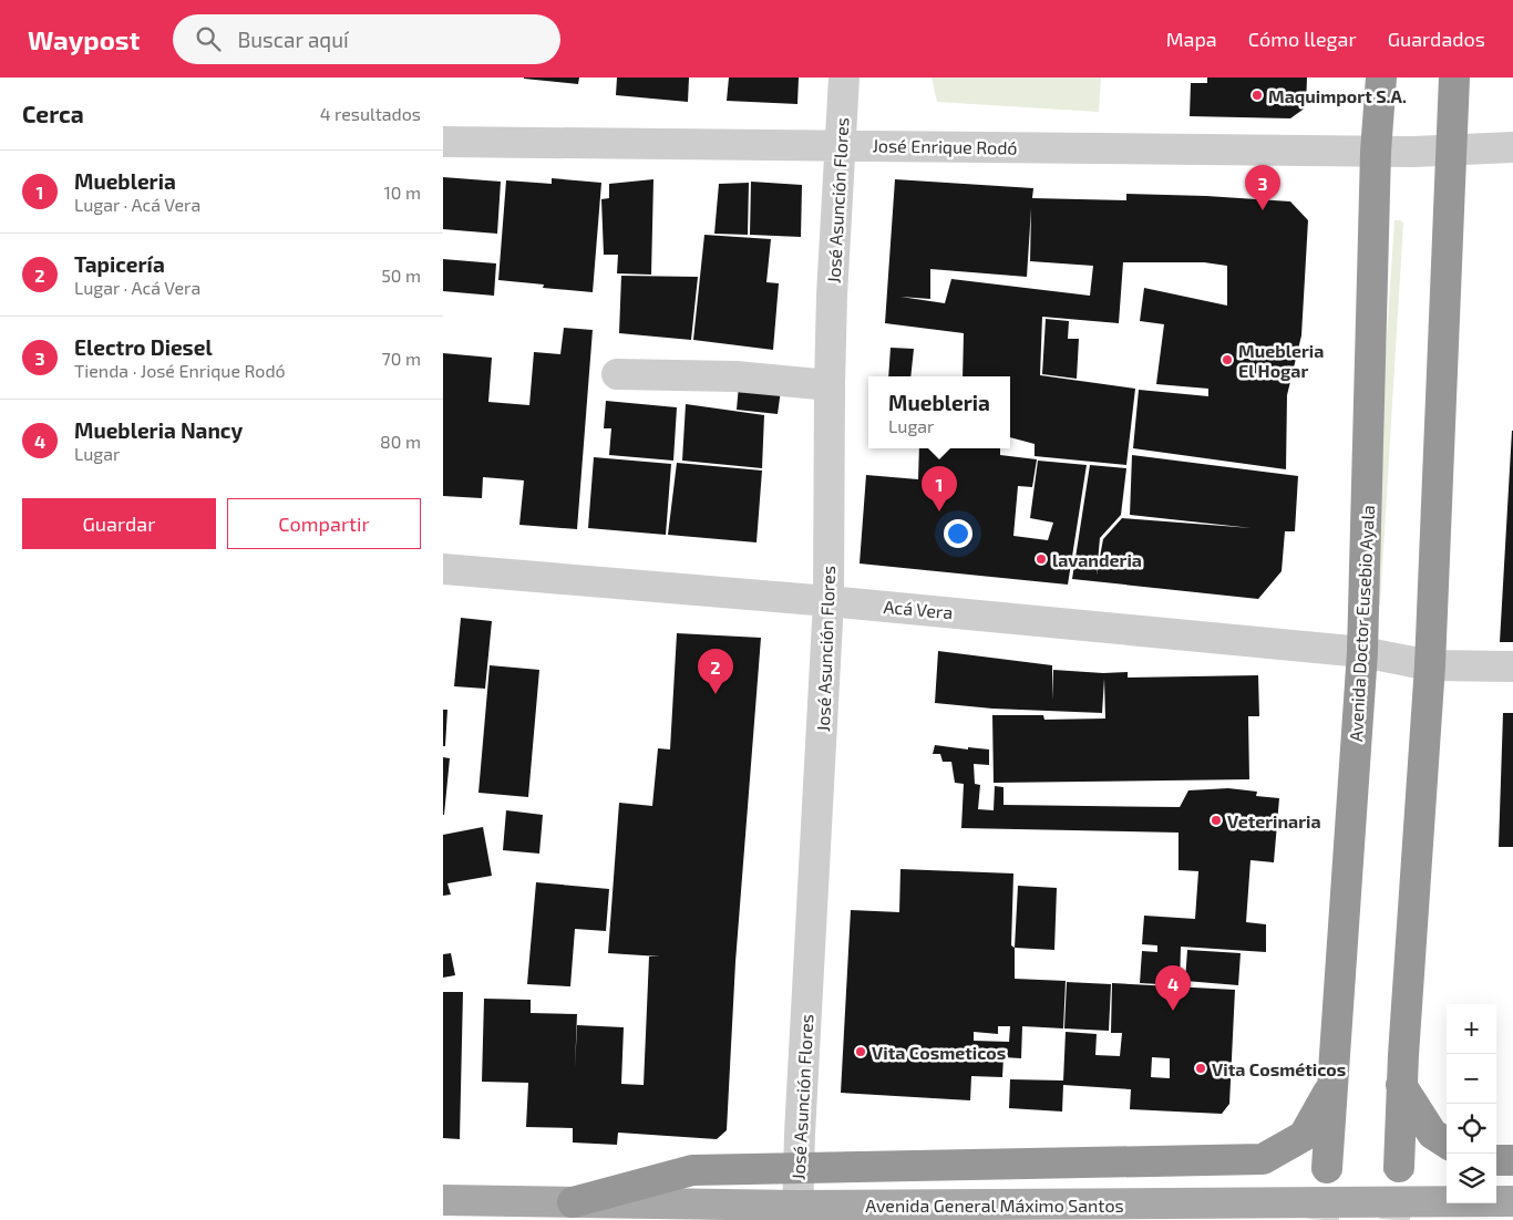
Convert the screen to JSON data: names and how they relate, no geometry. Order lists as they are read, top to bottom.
{
  "streets": {
    "highway": ["Avenida Doctor Eusebio Ayala"],
    "main road": ["Avenida General Máximo Santos"],
    "street": ["José Enrique Rodó", "José Asunción Flores", "Acá Vera"]
  },
  "crossings": [
    ["José Enrique Rodó", "José Asunción Flores"],
    ["José Enrique Rodó", "Avenida Doctor Eusebio Ayala"],
    ["José Asunción Flores", "Acá Vera"],
    ["José Asunción Flores", "Avenida General Máximo Santos"],
    ["Acá Vera", "Avenida Doctor Eusebio Ayala"]
  ],
  "places": [
    "Maquimport S.A.",
    "Muebleria El Hogar",
    "lavanderia",
    "Veterinaria",
    "Vita Cosmeticos",
    "Vita Cosméticos"
  ],
  "page": {
    "header": "Waypost",
    "search": "Buscar aquí",
    "nav": ["Mapa", "Cómo llegar", "Guardados"],
    "heading": ["Cerca", "4 resultados"],
    "list": [
      {
        "mark": "1",
        "name": "Muebleria",
        "note": "Lugar · Acá Vera",
        "value": "10 m"
      },
      {
        "mark": "2",
        "name": "Tapicería",
        "note": "Lugar · Acá Vera",
        "value": "50 m"
      },
      {
        "mark": "3",
        "name": "Electro Diesel",
        "note": "Tienda · José Enrique Rodó",
        "value": "70 m"
      },
      {
        "mark": "4",
        "name": "Muebleria Nancy",
        "note": "Lugar",
        "value": "80 m"
      }
    ],
    "pins": [
      "3",
      "1",
      "2",
      "4"
    ],
    "popup": ["Muebleria", "Lugar"],
    "buttons": ["Guardar", "Compartir"],
    "map_buttons": ["+", "−"]
  }
}
